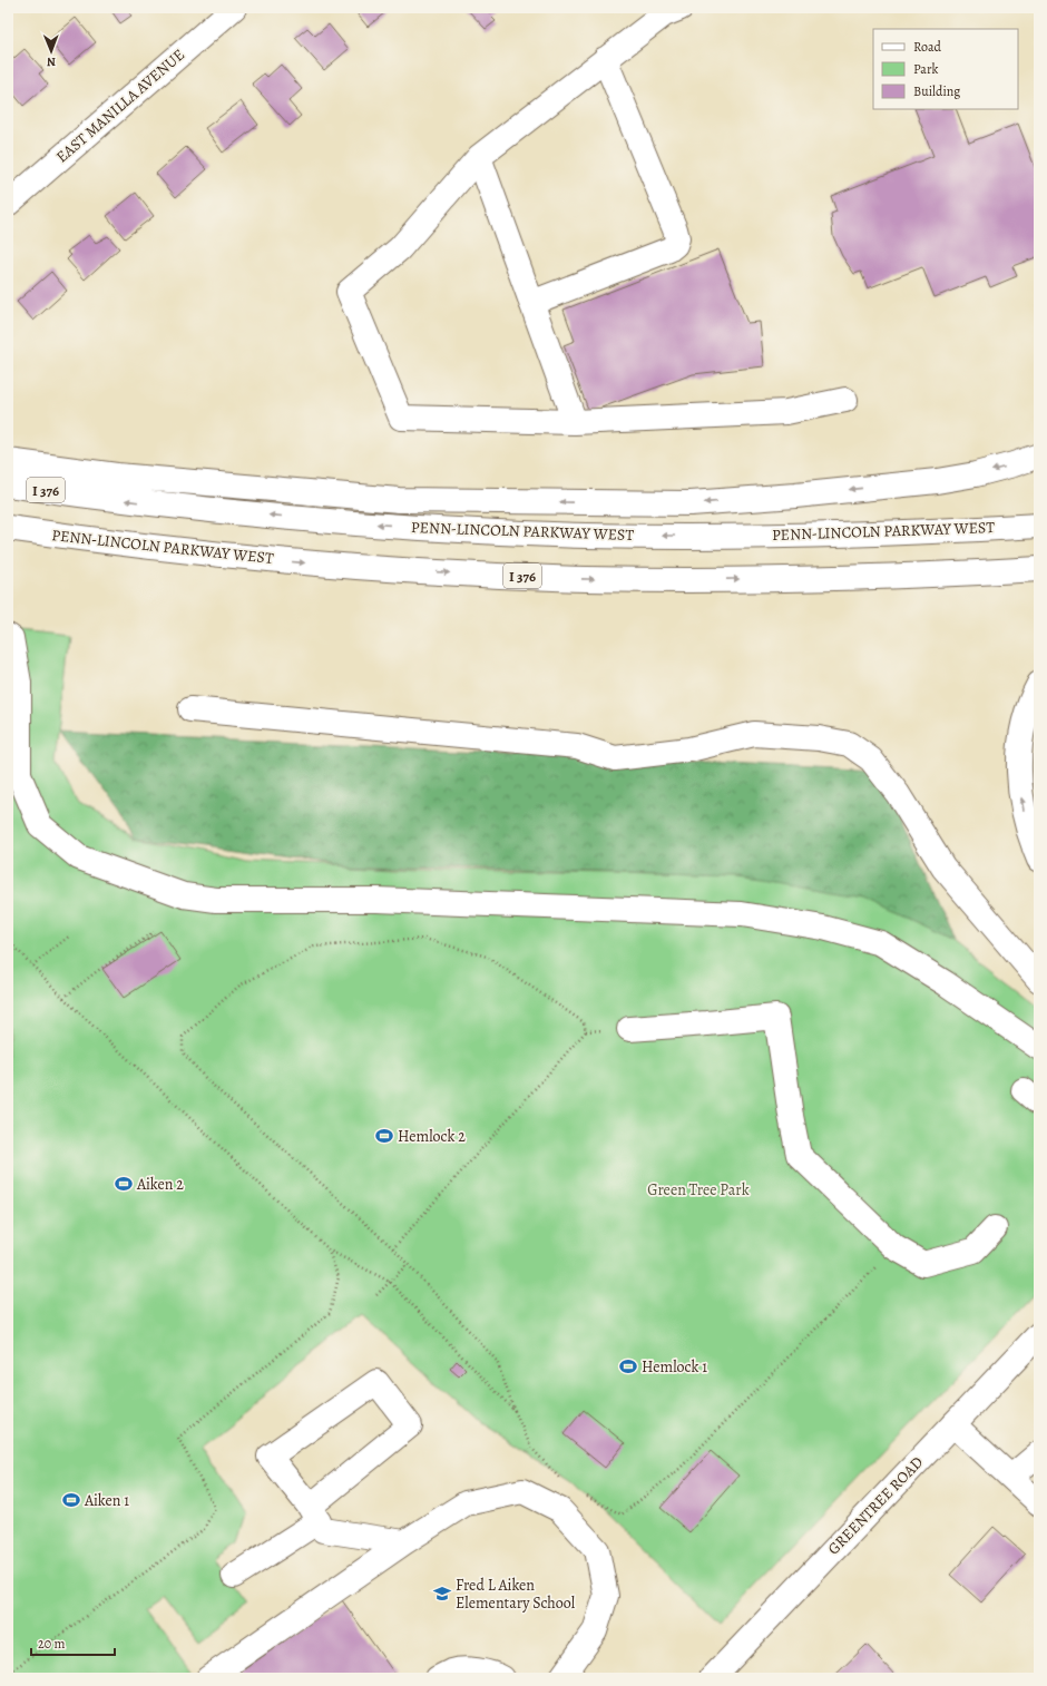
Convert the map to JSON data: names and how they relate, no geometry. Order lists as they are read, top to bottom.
{
  "streets": {
    "main road": [
      "EAST MANILLA AVENUE",
      "I 376",
      "PENN-LINCOLN PARKWAY WEST",
      "GREENTREE ROAD"
    ]
  },
  "parks": ["Green Tree Park"],
  "places": {
    "sports": [
      "Hemlock 2",
      "Aiken 2",
      "Hemlock 1",
      "Aiken 1"
    ],
    "school or university": ["Fred L Aiken Elementary School"]
  },
  "legend": ["Road", "Park", "Building"],
  "scale_bar": "20 m",
  "north": "bottom"
}
